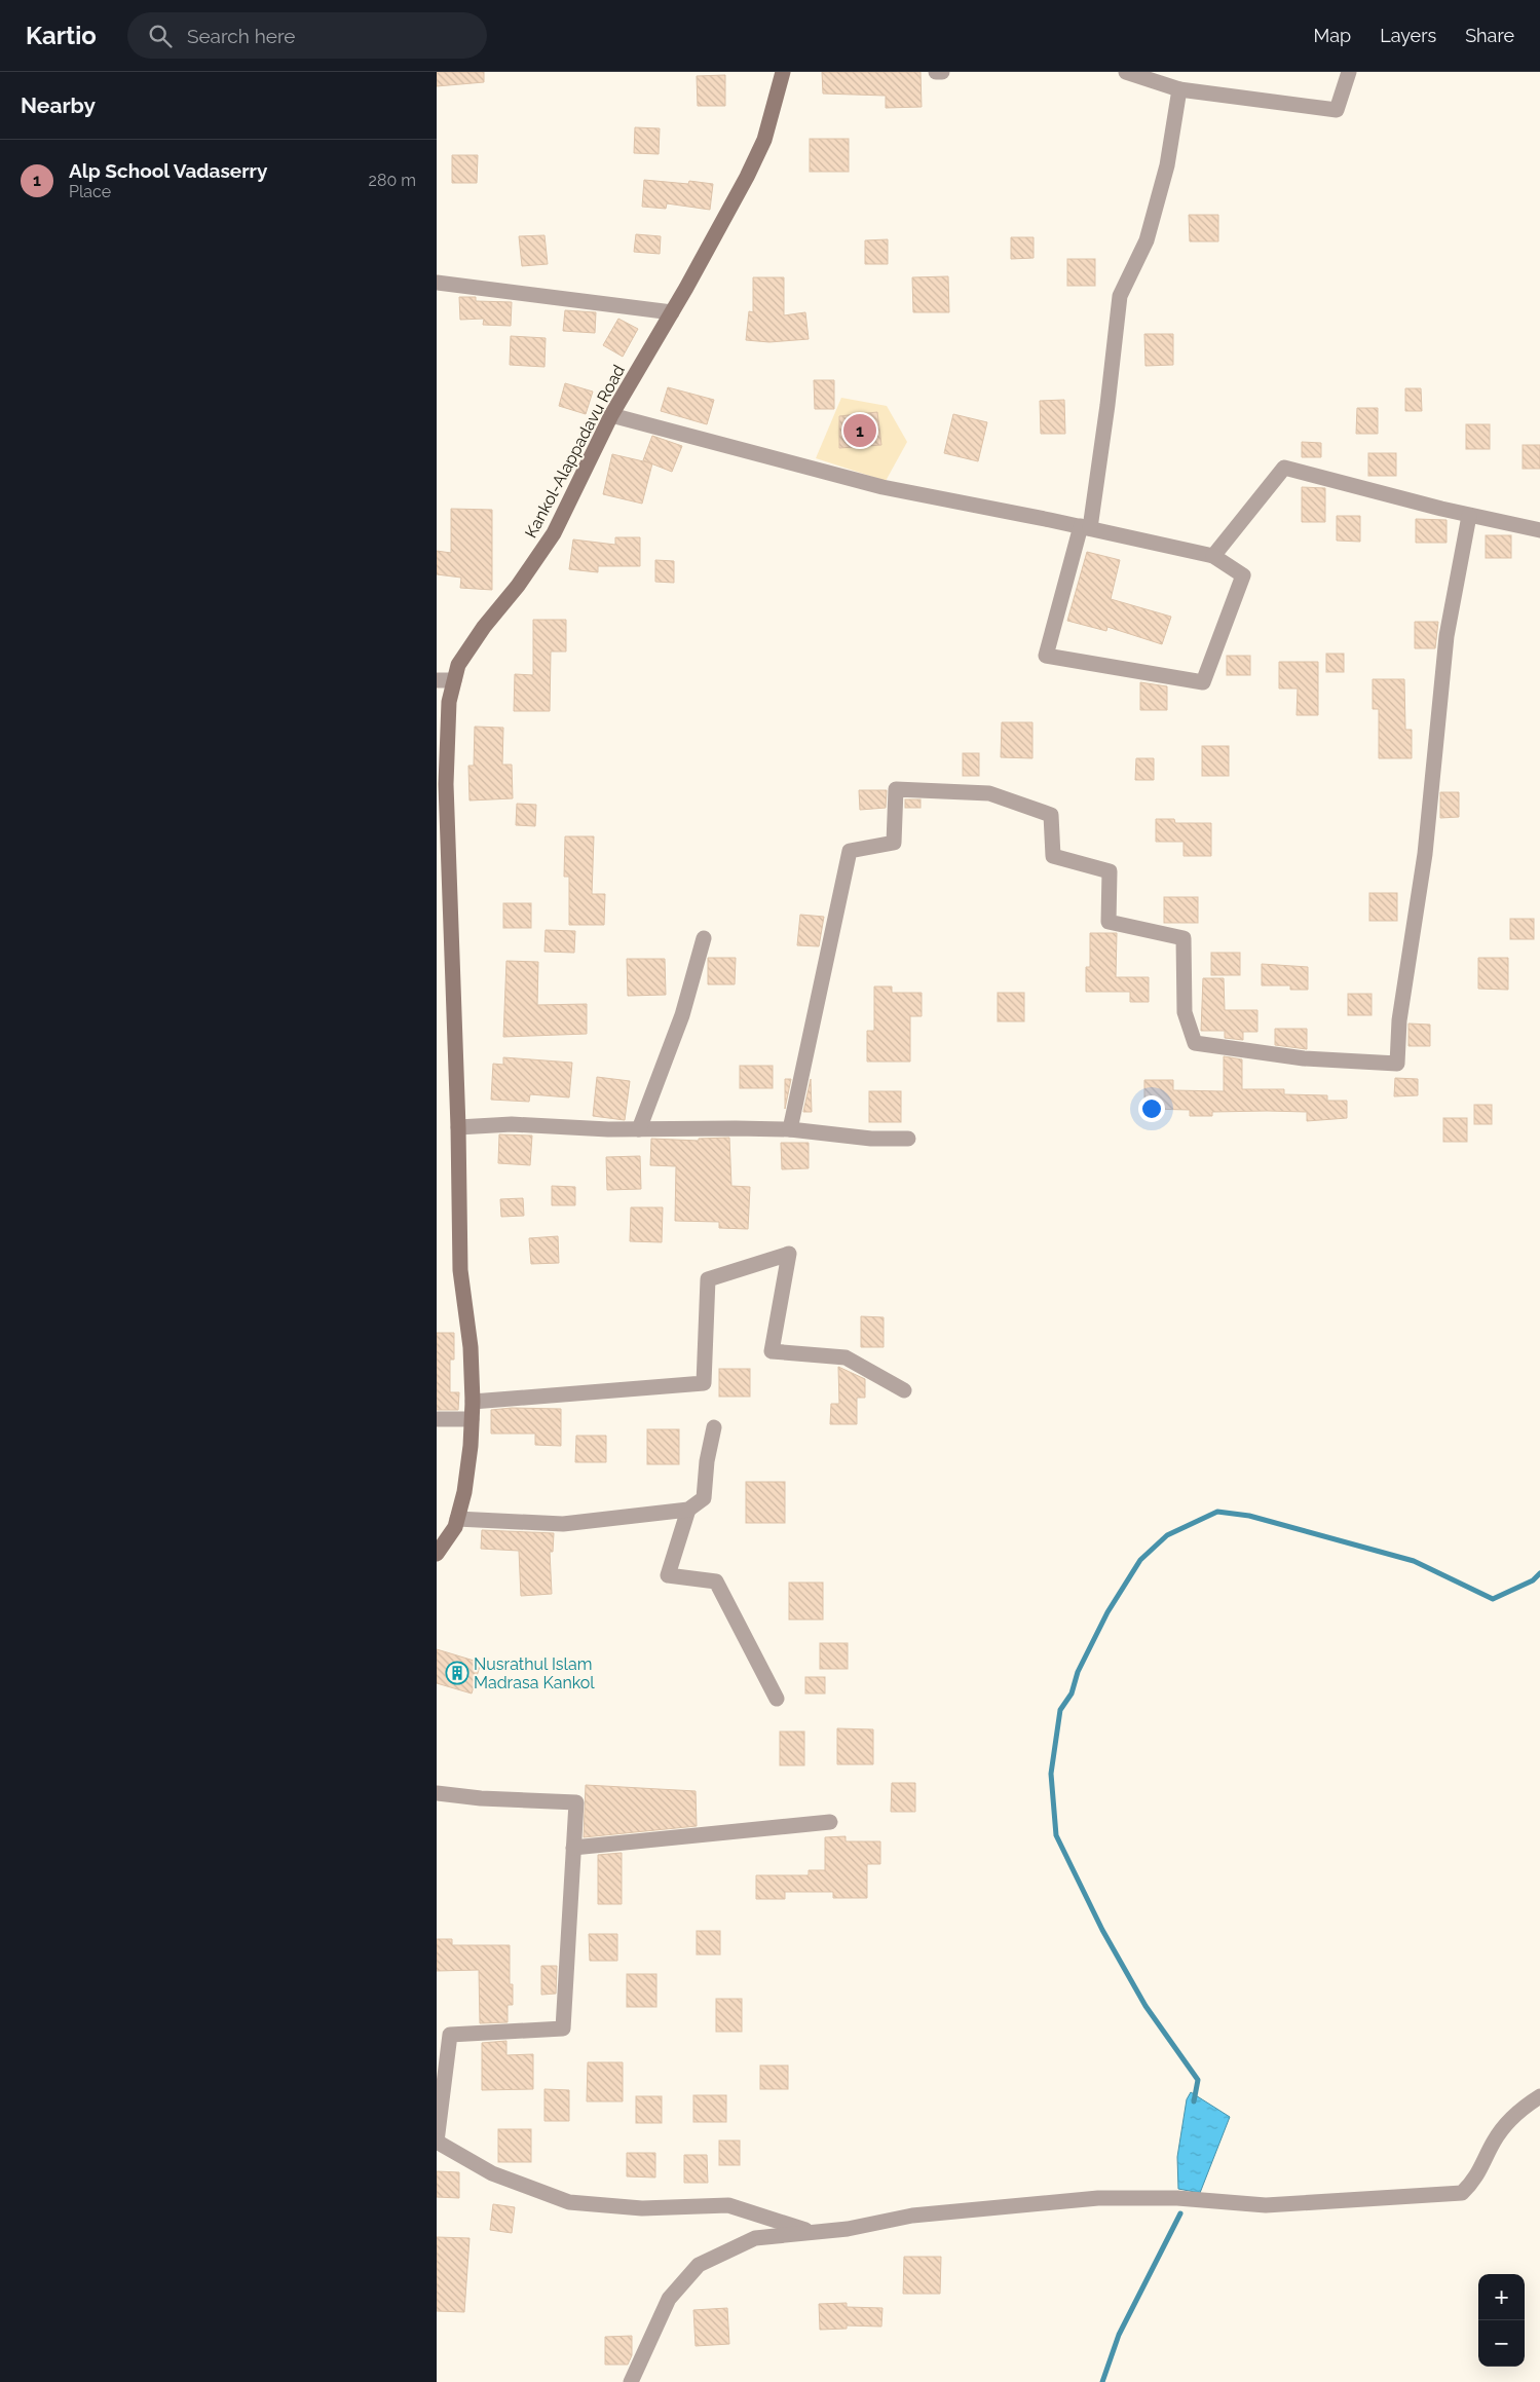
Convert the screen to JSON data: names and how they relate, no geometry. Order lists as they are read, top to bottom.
{
  "streets": {
    "main road": ["Kankol-Alappadavu Road"]
  },
  "places": {
    "building": ["Nusrathul Islam Madrasa Kankol"]
  },
  "page": {
    "header": "Kartio",
    "search": "Search here",
    "nav": ["Map", "Layers", "Share"],
    "heading": "Nearby",
    "list": [
      {
        "mark": "1",
        "name": "Alp School Vadaserry",
        "note": "Place",
        "value": "280 m"
      }
    ],
    "pins": "1",
    "map_buttons": ["+", "−"]
  }
}
